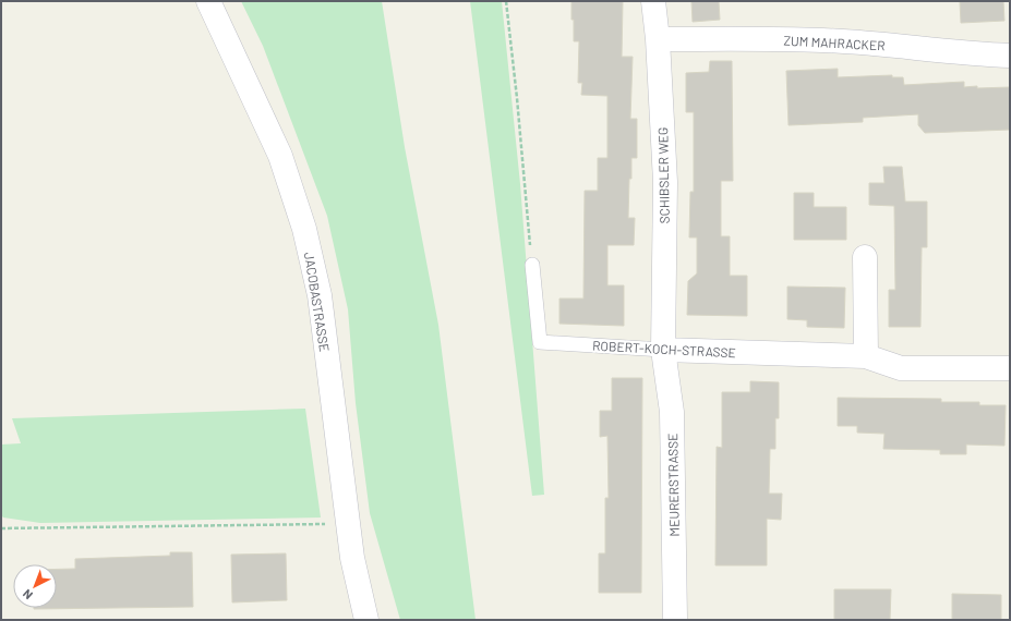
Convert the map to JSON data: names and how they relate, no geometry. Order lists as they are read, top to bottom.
{
  "streets": {
    "street": [
      "ZUM MAHRACKER",
      "SCHIBSLER WEG",
      "JACOBASTRASSE",
      "ROBERT-KOCH-STRASSE",
      "MEURERSTRASSE"
    ]
  },
  "crossings": [
    ["ZUM MAHRACKER", "SCHIBSLER WEG"],
    ["SCHIBSLER WEG", "ROBERT-KOCH-STRASSE"],
    ["SCHIBSLER WEG", "MEURERSTRASSE"],
    ["ROBERT-KOCH-STRASSE", "MEURERSTRASSE"]
  ],
  "north": "bottom left"
}
